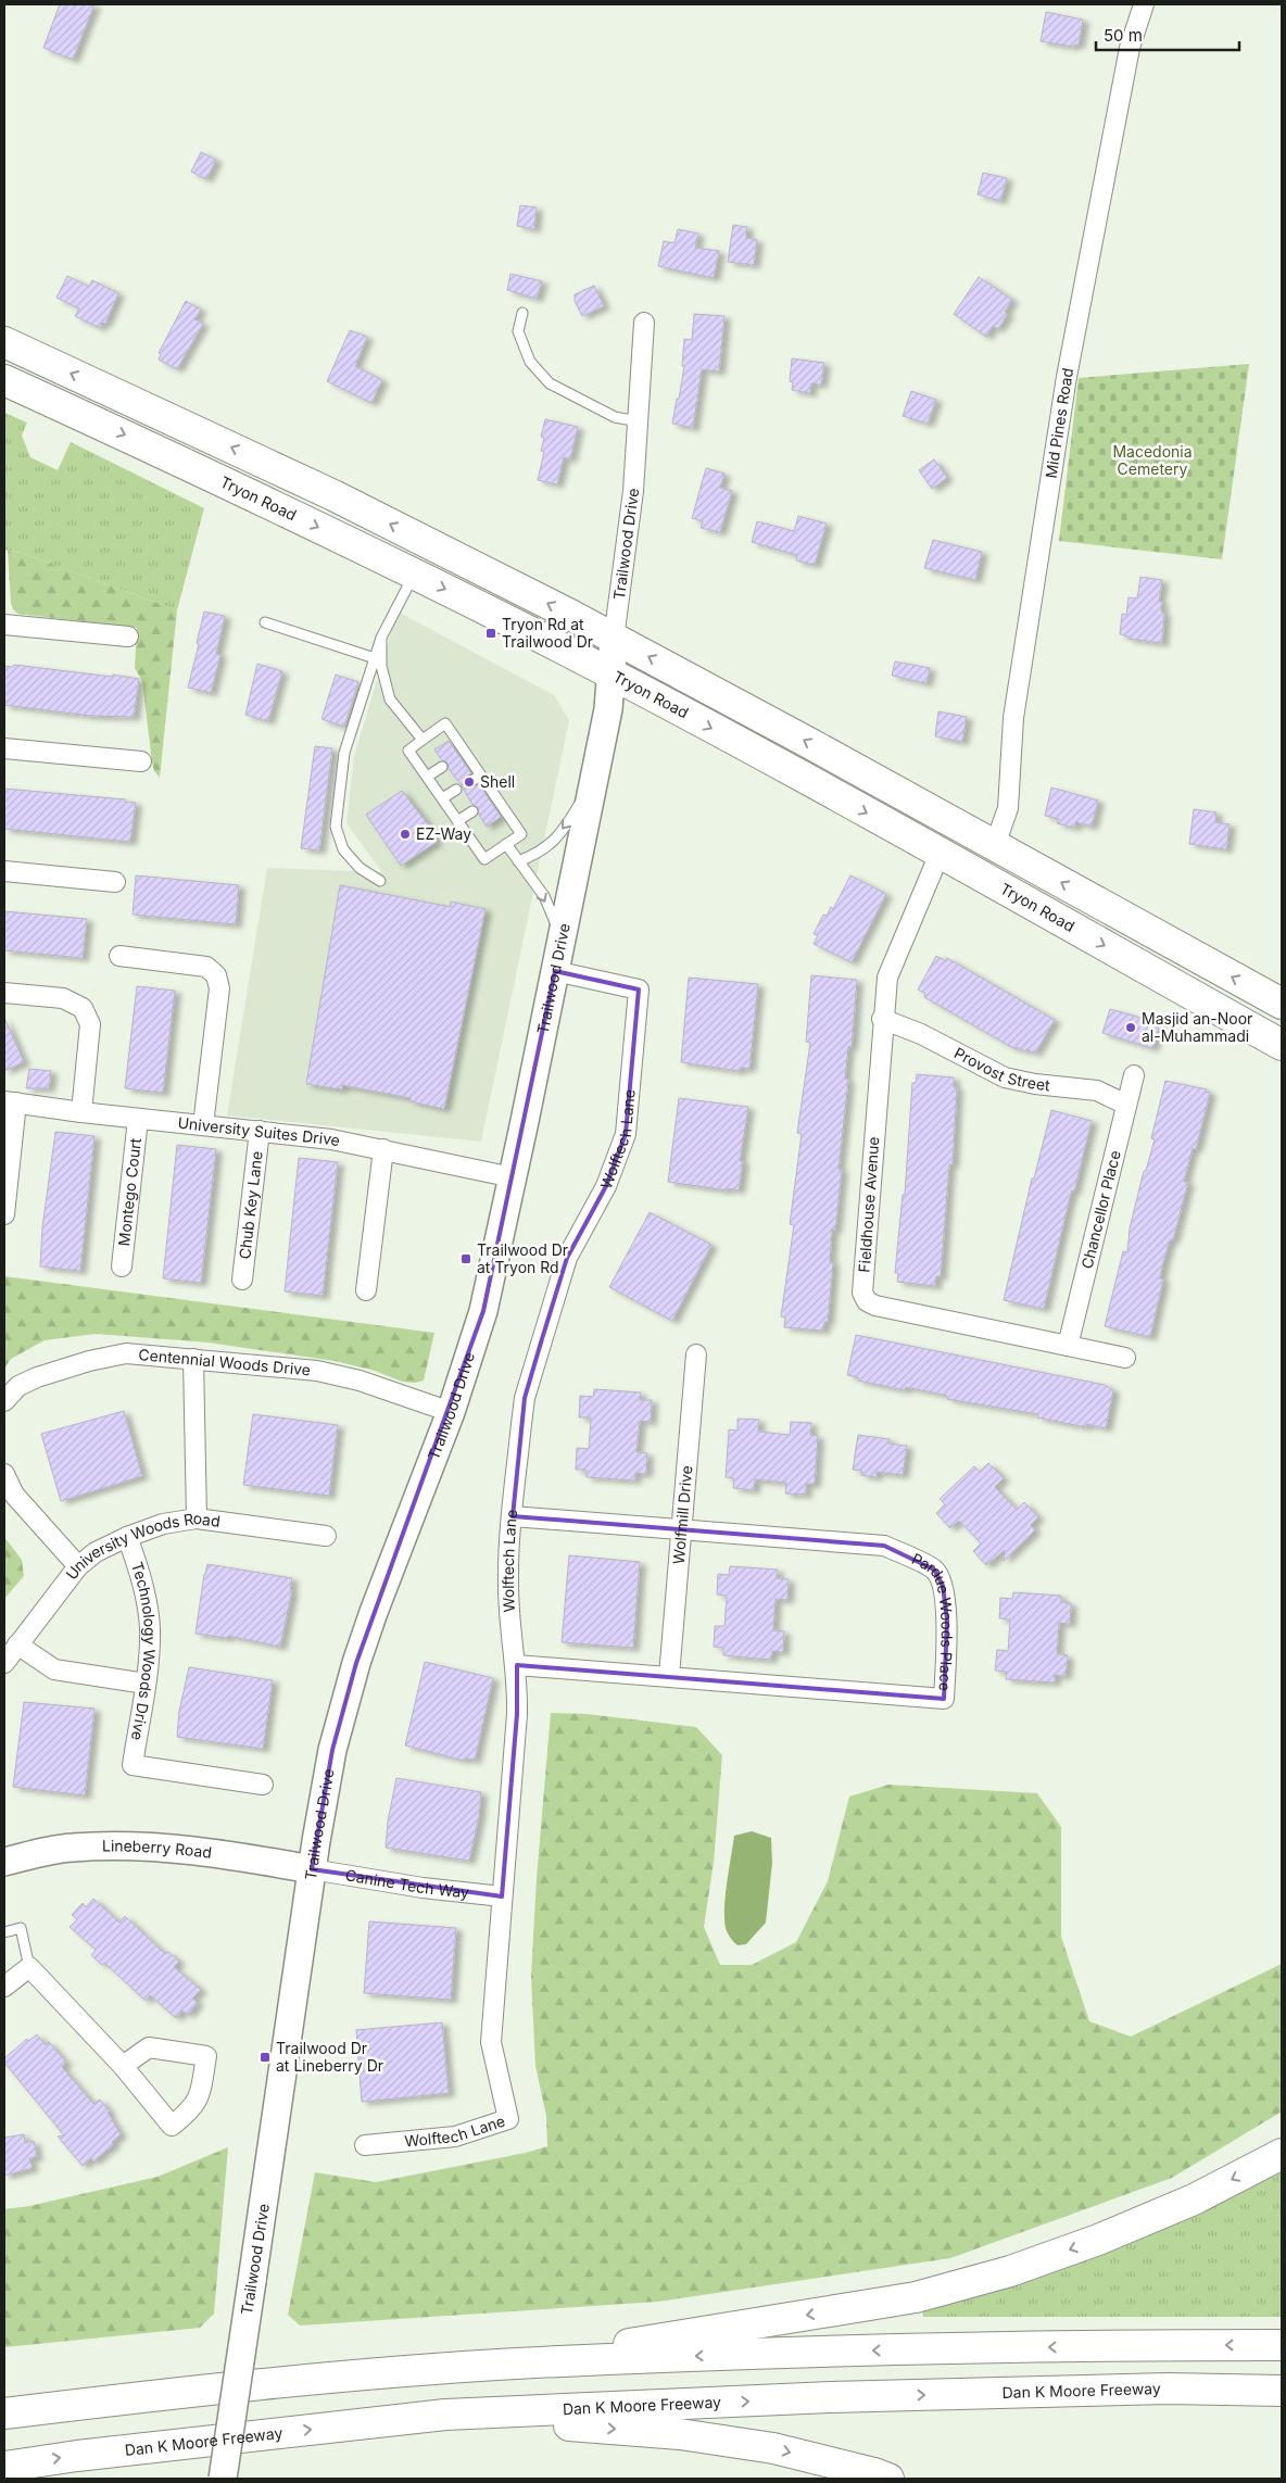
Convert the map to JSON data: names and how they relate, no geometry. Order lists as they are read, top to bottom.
{
  "streets": {
    "main road": ["Tryon Road", "Dan K Moore Freeway"],
    "street": [
      "Mid Pines Road",
      "Trailwood Drive",
      "Provost Street",
      "University Suites Drive",
      "Wolftech Lane",
      "Montego Court",
      "Fieldhouse Avenue",
      "Chub Key Lane",
      "Chancellor Place",
      "Centennial Woods Drive",
      "Wolfmill Drive",
      "University Woods Road",
      "Pardue Woods Place",
      "Technology Woods Drive",
      "Lineberry Road",
      "Canine Tech Way"
    ]
  },
  "crossings": [
    ["Tryon Road", "Trailwood Drive"],
    ["Tryon Road", "Fieldhouse Avenue"],
    ["Trailwood Drive", "University Suites Drive"],
    ["Trailwood Drive", "Wolftech Lane"],
    ["Trailwood Drive", "Centennial Woods Drive"],
    ["Trailwood Drive", "Lineberry Road"],
    ["Trailwood Drive", "Canine Tech Way"],
    ["Provost Street", "Fieldhouse Avenue"],
    ["Provost Street", "Chancellor Place"],
    ["University Suites Drive", "Montego Court"],
    ["University Suites Drive", "Chub Key Lane"],
    ["Wolftech Lane", "Pardue Woods Place"],
    ["Wolftech Lane", "Canine Tech Way"],
    ["Fieldhouse Avenue", "Chancellor Place"],
    ["Wolfmill Drive", "Pardue Woods Place"],
    ["University Woods Road", "Technology Woods Drive"],
    ["Lineberry Road", "Canine Tech Way"]
  ],
  "parks": ["Macedonia Cemetery"],
  "places": {
    "transit": ["Tryon Rd at Trailwood Dr", "Trailwood Dr at Tryon Rd", "Trailwood Dr at Lineberry Dr"],
    "other": ["Shell", "EZ-Way", "Masjid an-Noor al-Muhammadi"]
  },
  "scale_bar": "50 m"
}
